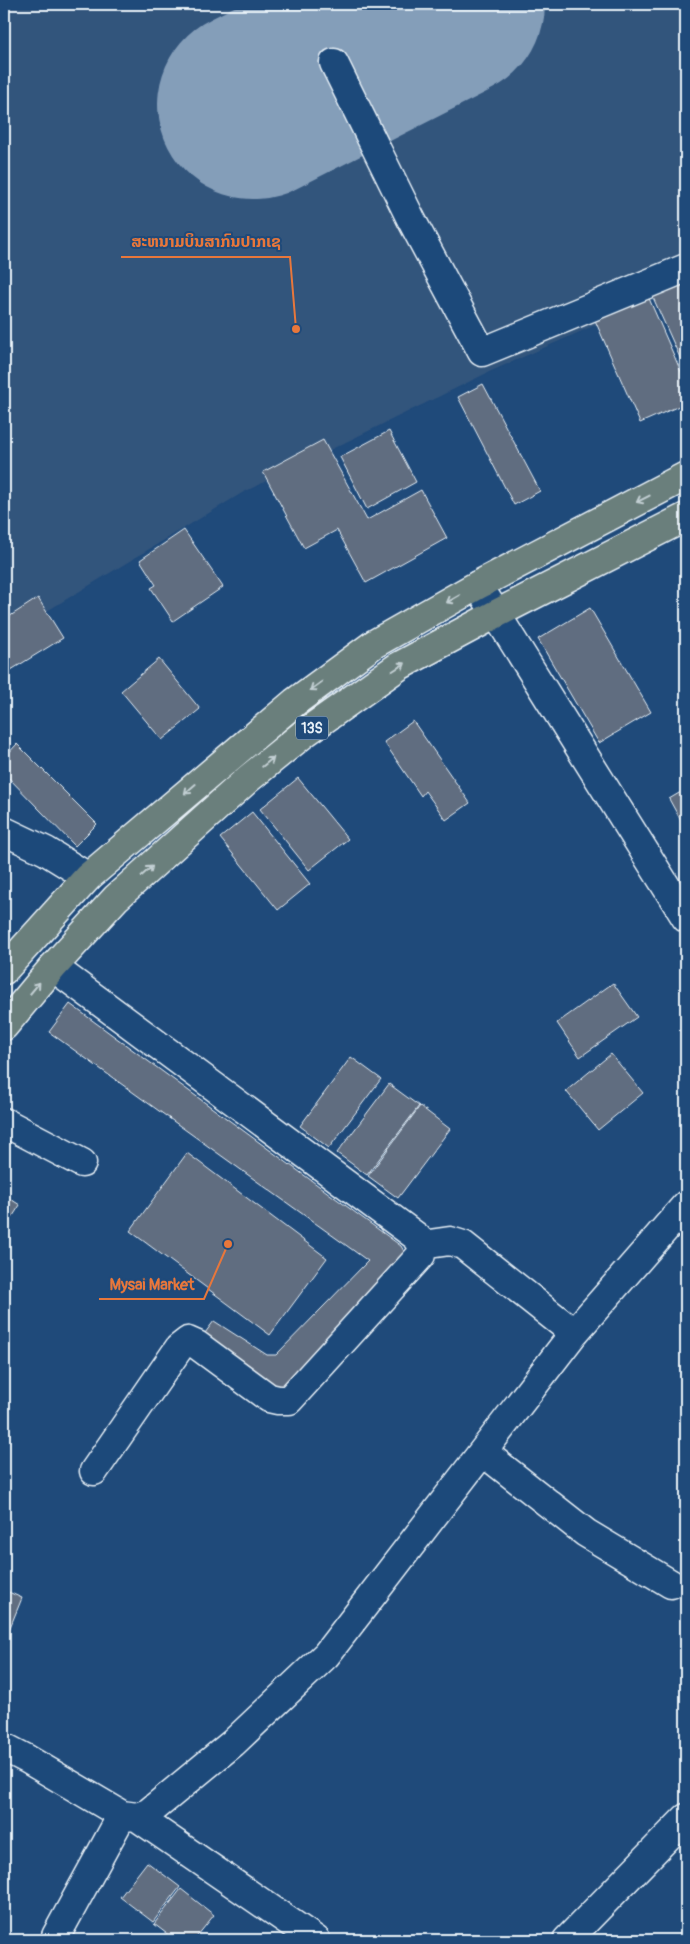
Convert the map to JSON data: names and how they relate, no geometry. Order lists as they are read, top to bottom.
{
  "streets": {
    "highway": ["13S"]
  },
  "places": ["ສະຫນາມບິນສາກົນປາກເຊ", "Mysai Market"]
}
